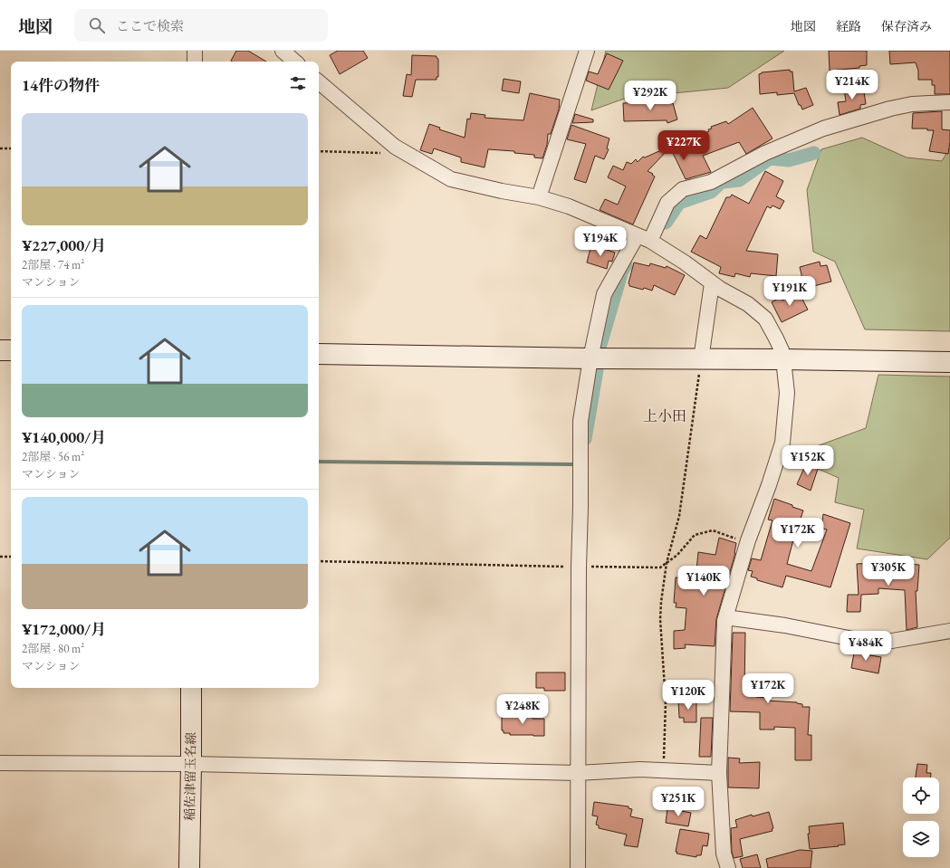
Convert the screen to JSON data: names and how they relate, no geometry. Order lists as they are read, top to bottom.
{
  "streets": {
    "street": ["稲佐津留玉名線"]
  },
  "districts": ["上小田"],
  "page": {
    "header": "地図",
    "search": "ここで検索",
    "nav": ["地図", "経路", "保存済み"],
    "heading": "14件の物件",
    "price": [
      "¥214K",
      "¥292K",
      "¥227K",
      "¥194K",
      "¥191K",
      "¥152K",
      "¥172K",
      "¥305K",
      "¥140K",
      "¥484K",
      "¥172K",
      "¥120K",
      "¥248K",
      "¥251K"
    ],
    "list": [
      {
        "name": "¥227,000/月",
        "note": "2部屋 · 74 m² · マンション"
      },
      {
        "name": "¥140,000/月",
        "note": "2部屋 · 56 m² · マンション"
      },
      {
        "name": "¥172,000/月",
        "note": "2部屋 · 80 m² · マンション"
      }
    ]
  }
}
